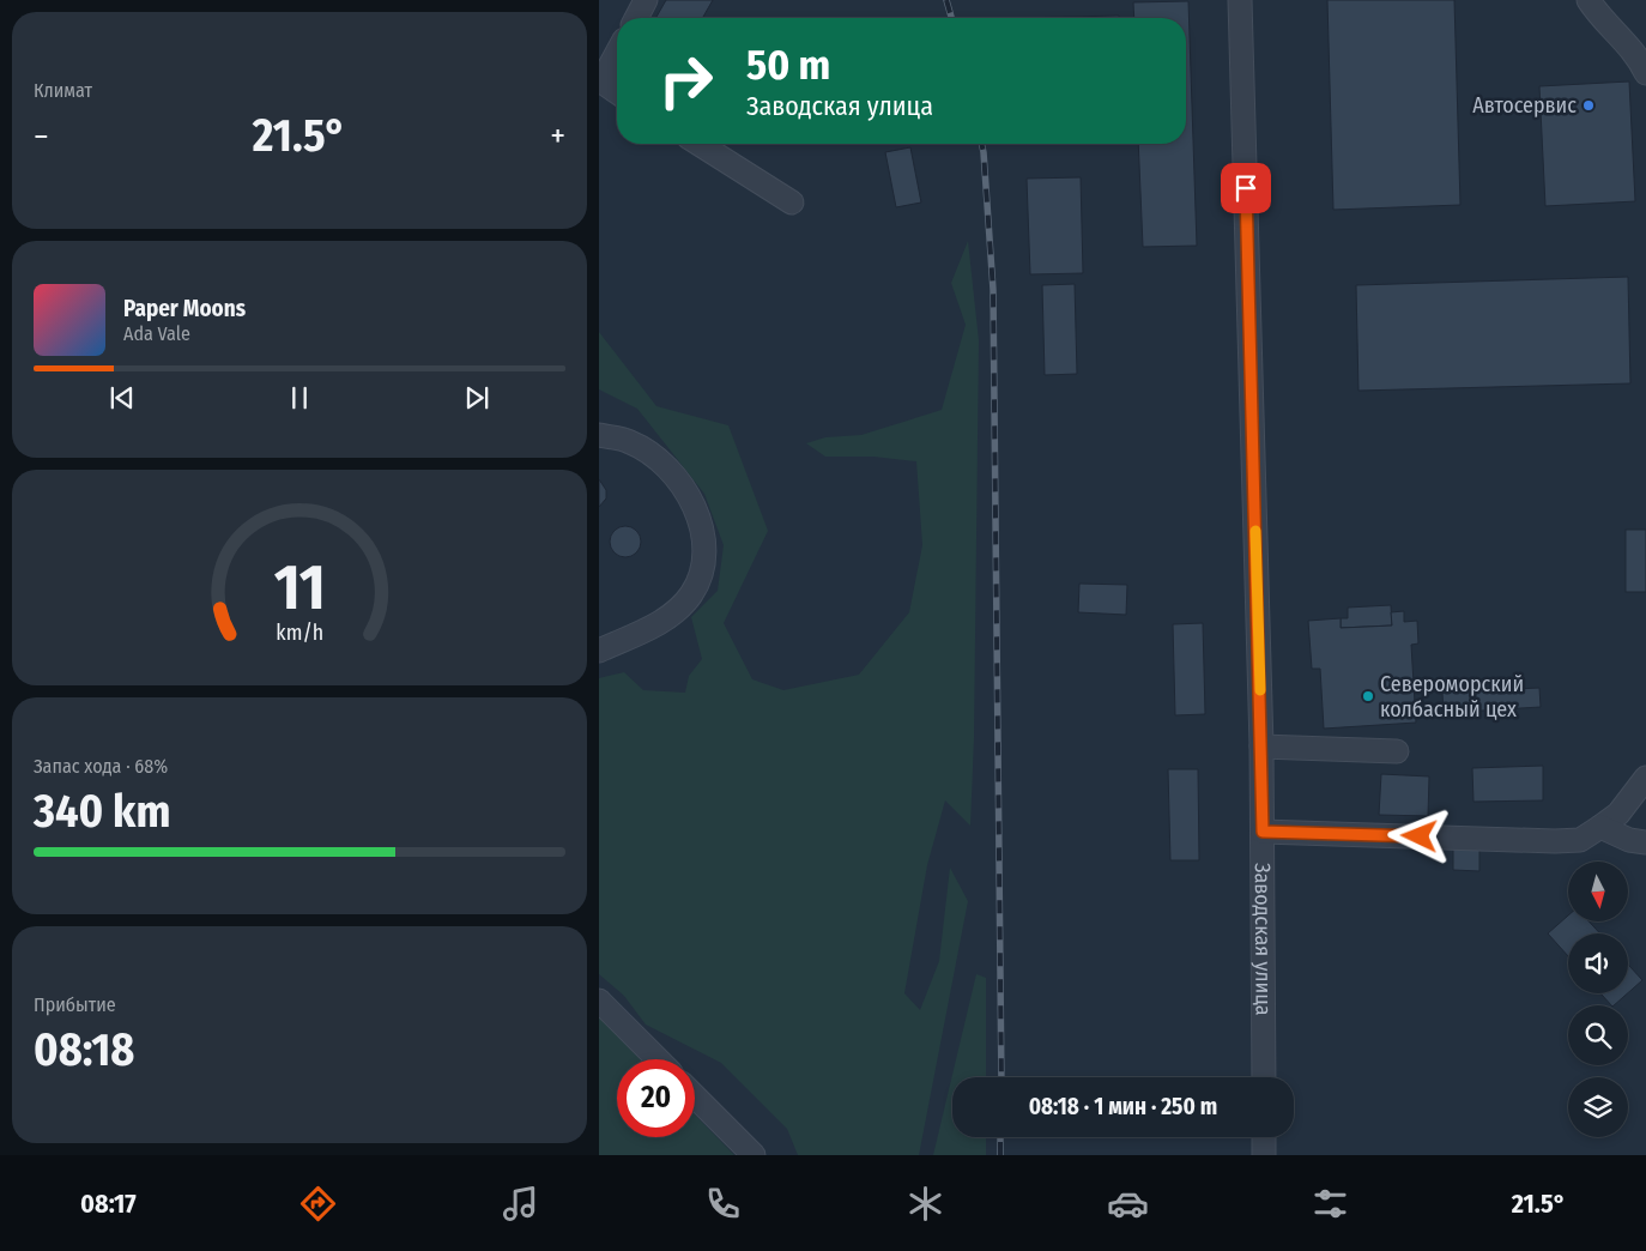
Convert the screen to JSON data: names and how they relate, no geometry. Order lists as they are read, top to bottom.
{
  "streets": {
    "street": ["Заводская улица"]
  },
  "places": ["Автосервис", "Североморский колбасный цех"],
  "north": "bottom",
  "page": {
    "tile": [
      "Климат",
      ["Запас хода · 68%", "340 km"],
      ["Прибытие", "08:18"]
    ],
    "turn": ["50 m", "Заводская улица"],
    "heat": ["−", "21.5°", "+"],
    "song": ["Paper Moons", "Ada Vale"],
    "limit": "20",
    "trip": "08:18 · 1 мин · 250 m",
    "tabs": ["08:17", "21.5°"],
    "gauge": ["11", "km/h"]
  }
}
